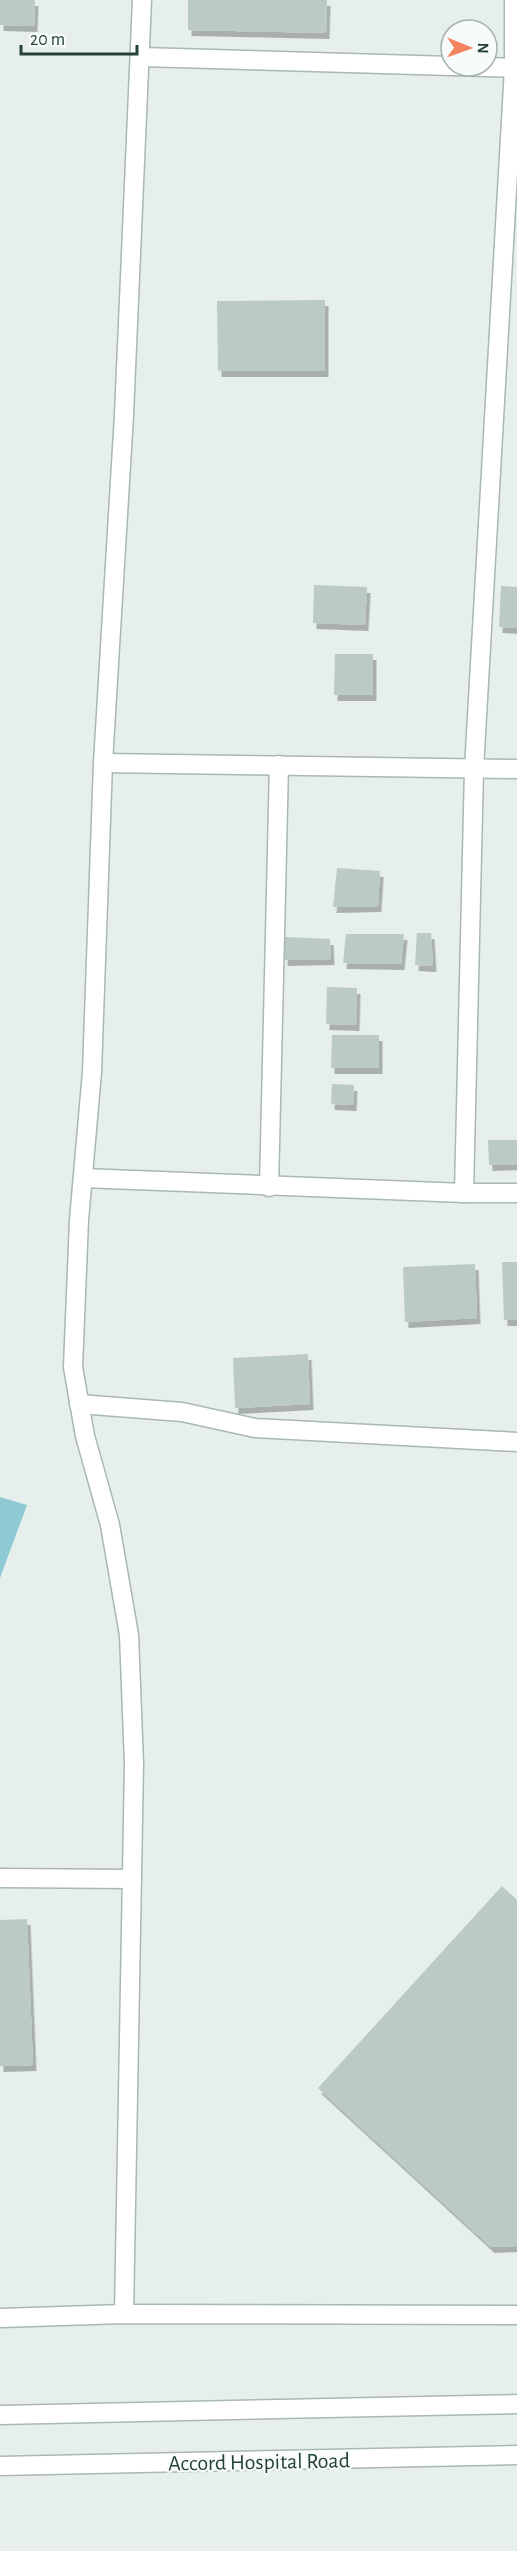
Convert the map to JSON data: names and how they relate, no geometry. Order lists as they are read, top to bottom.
{
  "streets": {
    "street": ["Accord Hospital Road"]
  },
  "scale_bar": "20 m",
  "north": "right"
}
